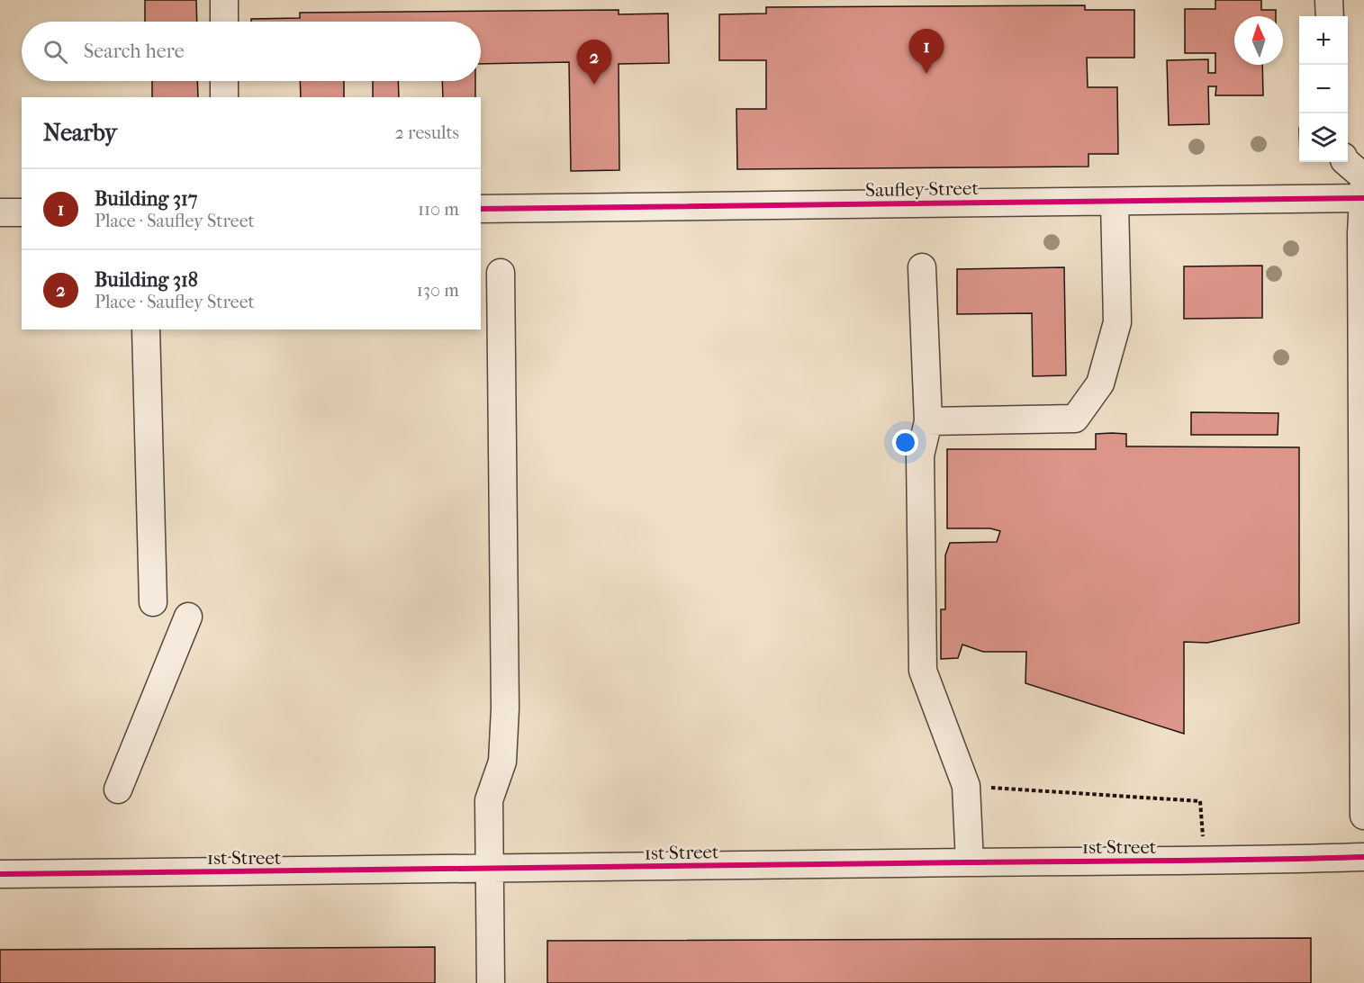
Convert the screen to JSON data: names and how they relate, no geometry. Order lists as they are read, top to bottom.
{
  "streets": {
    "street": ["Saufley Street", "1st Street"]
  },
  "north": "top",
  "page": {
    "map_buttons": ["+", "−"],
    "search": "Search here",
    "pins": ["1", "2"],
    "heading": ["Nearby", "2 results"],
    "list": [
      {
        "mark": "1",
        "name": "Building 317",
        "note": "Place · Saufley Street",
        "value": "110 m"
      },
      {
        "mark": "2",
        "name": "Building 318",
        "note": "Place · Saufley Street",
        "value": "130 m"
      }
    ]
  }
}
